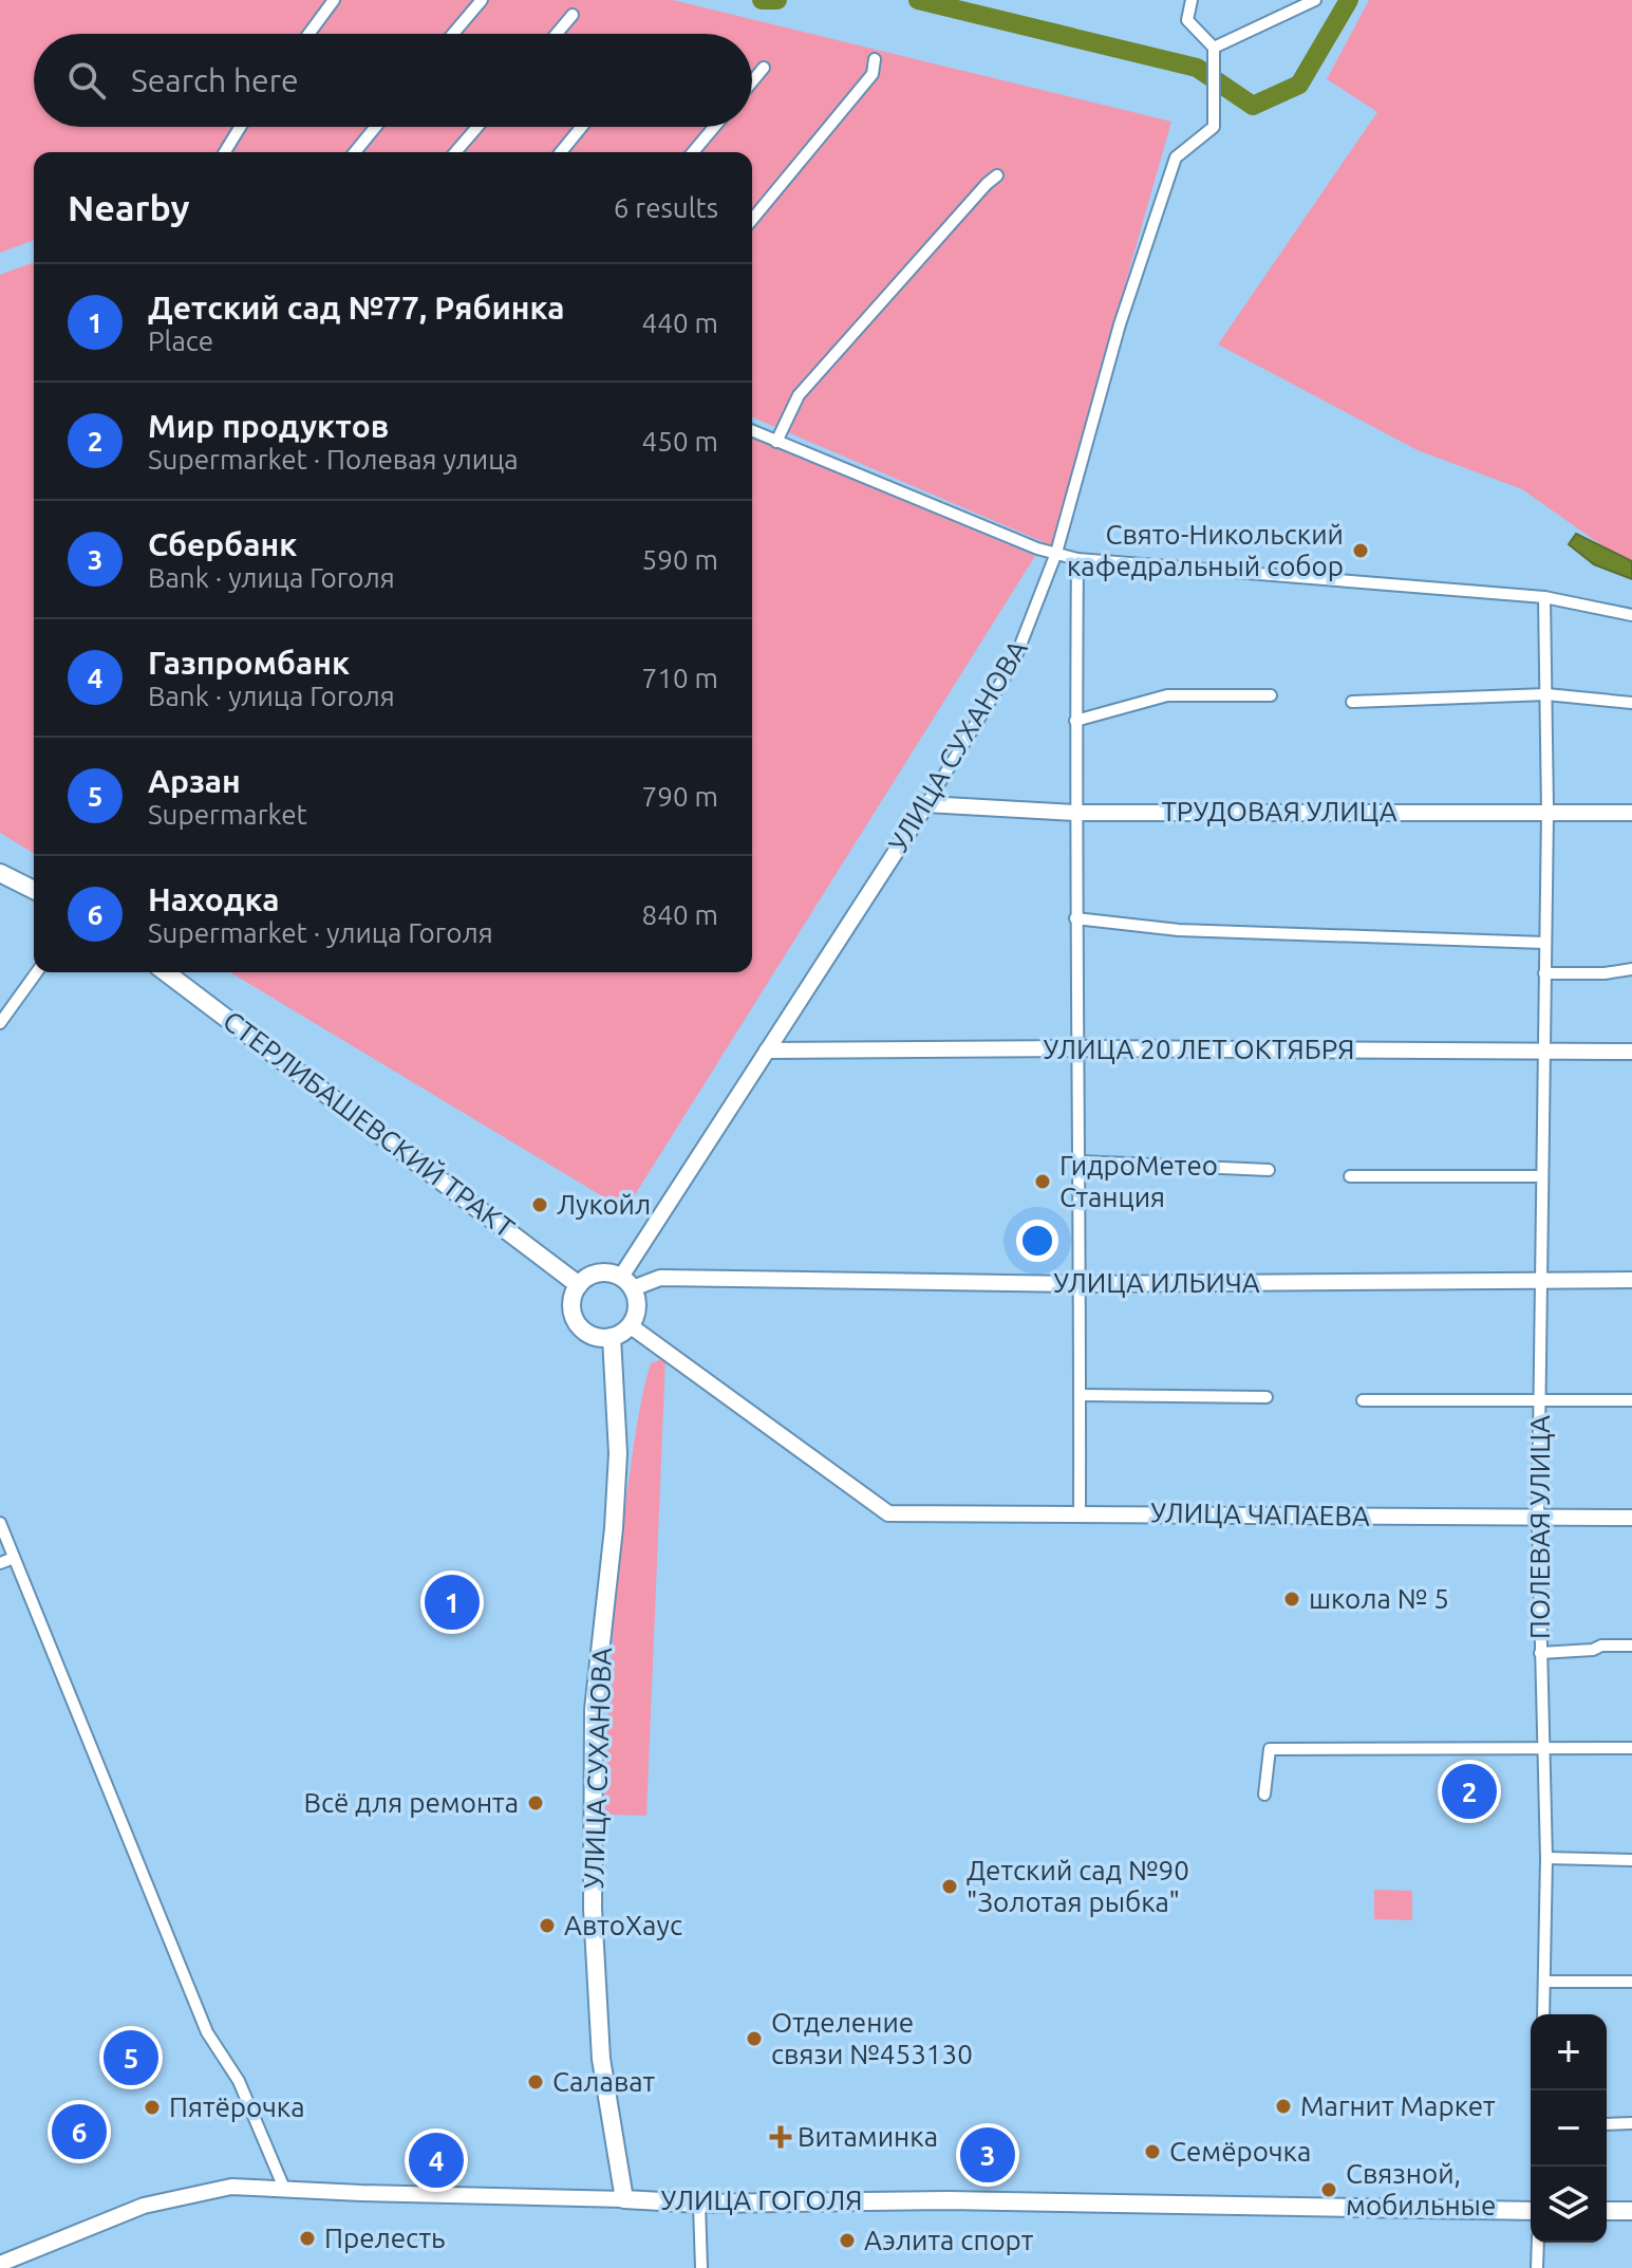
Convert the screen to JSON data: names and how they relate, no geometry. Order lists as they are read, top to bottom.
{
  "streets": {
    "main road": [
      "УЛИЦА СУХАНОВА",
      "ТРУДОВАЯ УЛИЦА",
      "УЛИЦА 20 ЛЕТ ОКТЯБРЯ",
      "СТЕРЛИБАШЕВСКИЙ ТРАКТ",
      "УЛИЦА ИЛЬИЧА",
      "УЛИЦА ЧАПАЕВА",
      "УЛИЦА ГОГОЛЯ"
    ],
    "street": ["ПОЛЕВАЯ УЛИЦА"]
  },
  "crossings": [
    ["УЛИЦА СУХАНОВА", "ТРУДОВАЯ УЛИЦА"],
    ["УЛИЦА СУХАНОВА", "УЛИЦА 20 ЛЕТ ОКТЯБРЯ"],
    ["УЛИЦА СУХАНОВА", "СТЕРЛИБАШЕВСКИЙ ТРАКТ"],
    ["УЛИЦА СУХАНОВА", "УЛИЦА ИЛЬИЧА"],
    ["УЛИЦА СУХАНОВА", "УЛИЦА ЧАПАЕВА"],
    ["УЛИЦА СУХАНОВА", "УЛИЦА ГОГОЛЯ"],
    ["ТРУДОВАЯ УЛИЦА", "ПОЛЕВАЯ УЛИЦА"],
    ["УЛИЦА 20 ЛЕТ ОКТЯБРЯ", "ПОЛЕВАЯ УЛИЦА"],
    ["СТЕРЛИБАШЕВСКИЙ ТРАКТ", "УЛИЦА ИЛЬИЧА"],
    ["СТЕРЛИБАШЕВСКИЙ ТРАКТ", "УЛИЦА ЧАПАЕВА"],
    ["УЛИЦА ИЛЬИЧА", "УЛИЦА ЧАПАЕВА"],
    ["УЛИЦА ИЛЬИЧА", "ПОЛЕВАЯ УЛИЦА"],
    ["УЛИЦА ЧАПАЕВА", "ПОЛЕВАЯ УЛИЦА"]
  ],
  "places": {
    "other": [
      "Свято-Никольский кафедральный собор",
      "ГидроМетео Станция",
      "Лукойл",
      "школа № 5",
      "Всё для ремонта",
      "Детский сад №90 \"Золотая рыбка\"",
      "АвтоХаус",
      "Отделение связи №453130",
      "Салават",
      "Магнит Маркет",
      "Пятёрочка",
      "Семёрочка",
      "Связной, мобильные",
      "Прелесть",
      "Аэлита спорт"
    ],
    "health": ["Витаминка"]
  },
  "page": {
    "search": "Search here",
    "heading": ["Nearby", "6 results"],
    "list": [
      {
        "mark": "1",
        "name": "Детский сад №77, Рябинка",
        "note": "Place",
        "value": "440 m"
      },
      {
        "mark": "2",
        "name": "Мир продуктов",
        "note": "Supermarket · Полевая улица",
        "value": "450 m"
      },
      {
        "mark": "3",
        "name": "Сбербанк",
        "note": "Bank · улица Гоголя",
        "value": "590 m"
      },
      {
        "mark": "4",
        "name": "Газпромбанк",
        "note": "Bank · улица Гоголя",
        "value": "710 m"
      },
      {
        "mark": "5",
        "name": "Арзан",
        "note": "Supermarket",
        "value": "790 m"
      },
      {
        "mark": "6",
        "name": "Находка",
        "note": "Supermarket · улица Гоголя",
        "value": "840 m"
      }
    ],
    "pins": [
      "1",
      "2",
      "5",
      "6",
      "3",
      "4"
    ],
    "map_buttons": ["+", "−"]
  }
}
